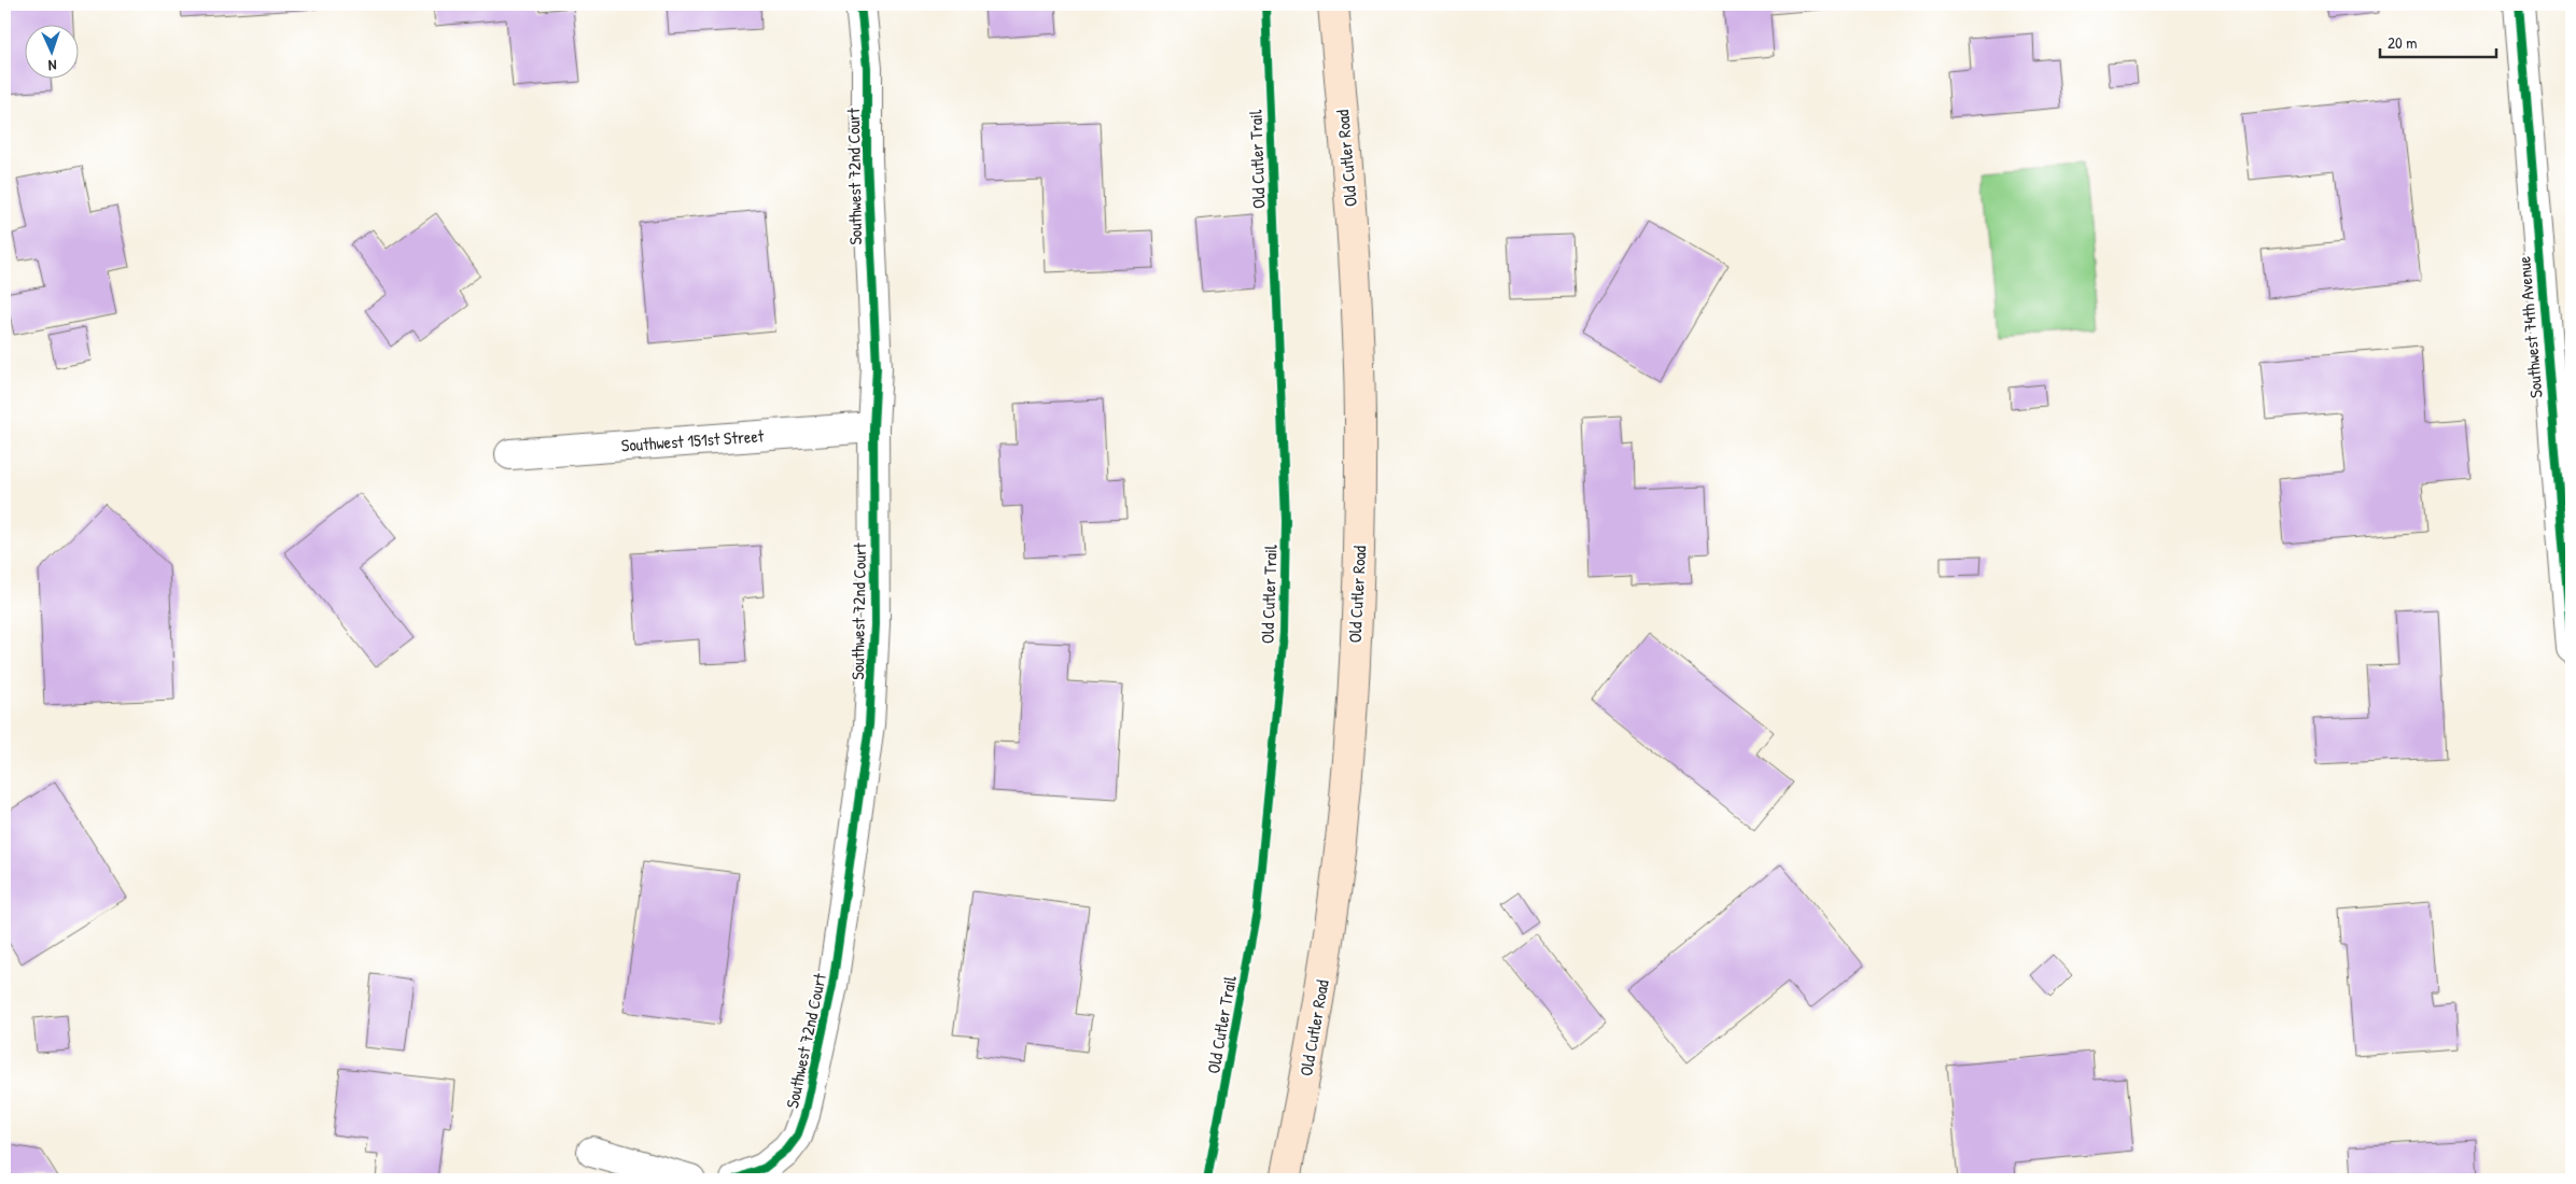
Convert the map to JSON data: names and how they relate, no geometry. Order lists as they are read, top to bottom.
{
  "streets": {
    "main road": ["Old Cutler Road"],
    "street": ["Southwest 72nd Court", "Southwest 74th Avenue", "Southwest 151st Street"],
    "cycle path": ["Old Cutler Trail"]
  },
  "crossings": [
    ["Southwest 72nd Court", "Southwest 151st Street"]
  ],
  "scale_bar": "20 m",
  "north": "bottom"
}
